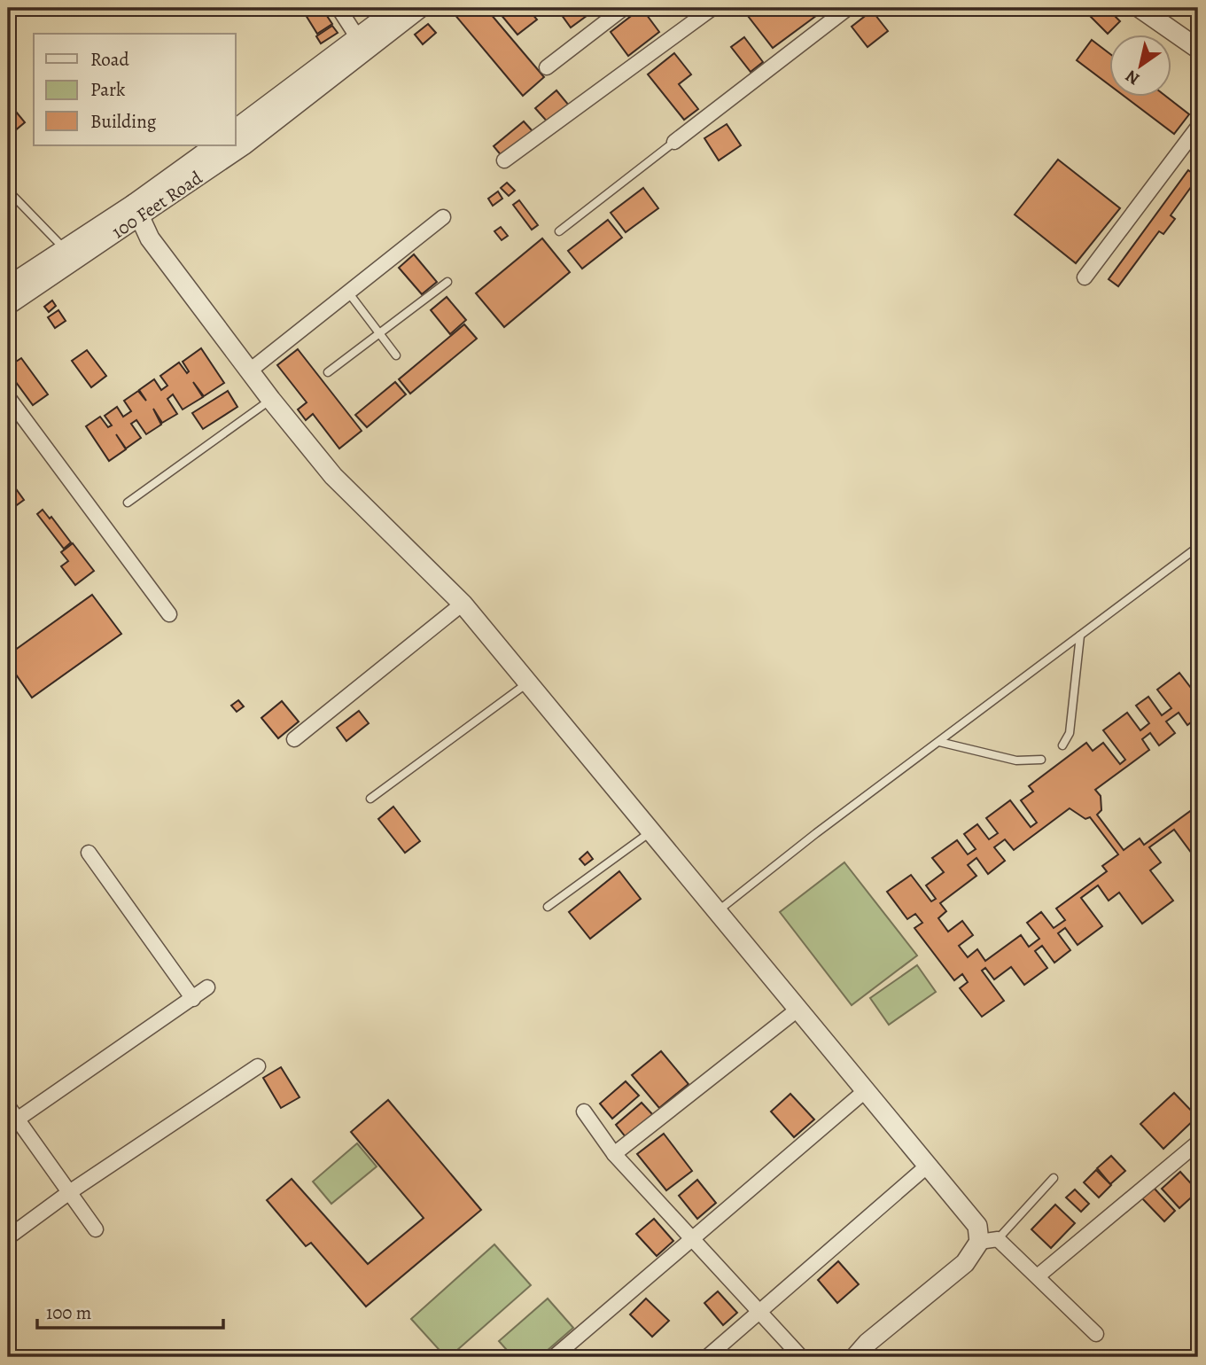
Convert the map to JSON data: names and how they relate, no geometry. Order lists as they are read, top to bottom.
{
  "streets": {
    "street": ["100 Feet Road"]
  },
  "legend": ["Road", "Park", "Building"],
  "scale_bar": "100 m",
  "north": "bottom left"
}
